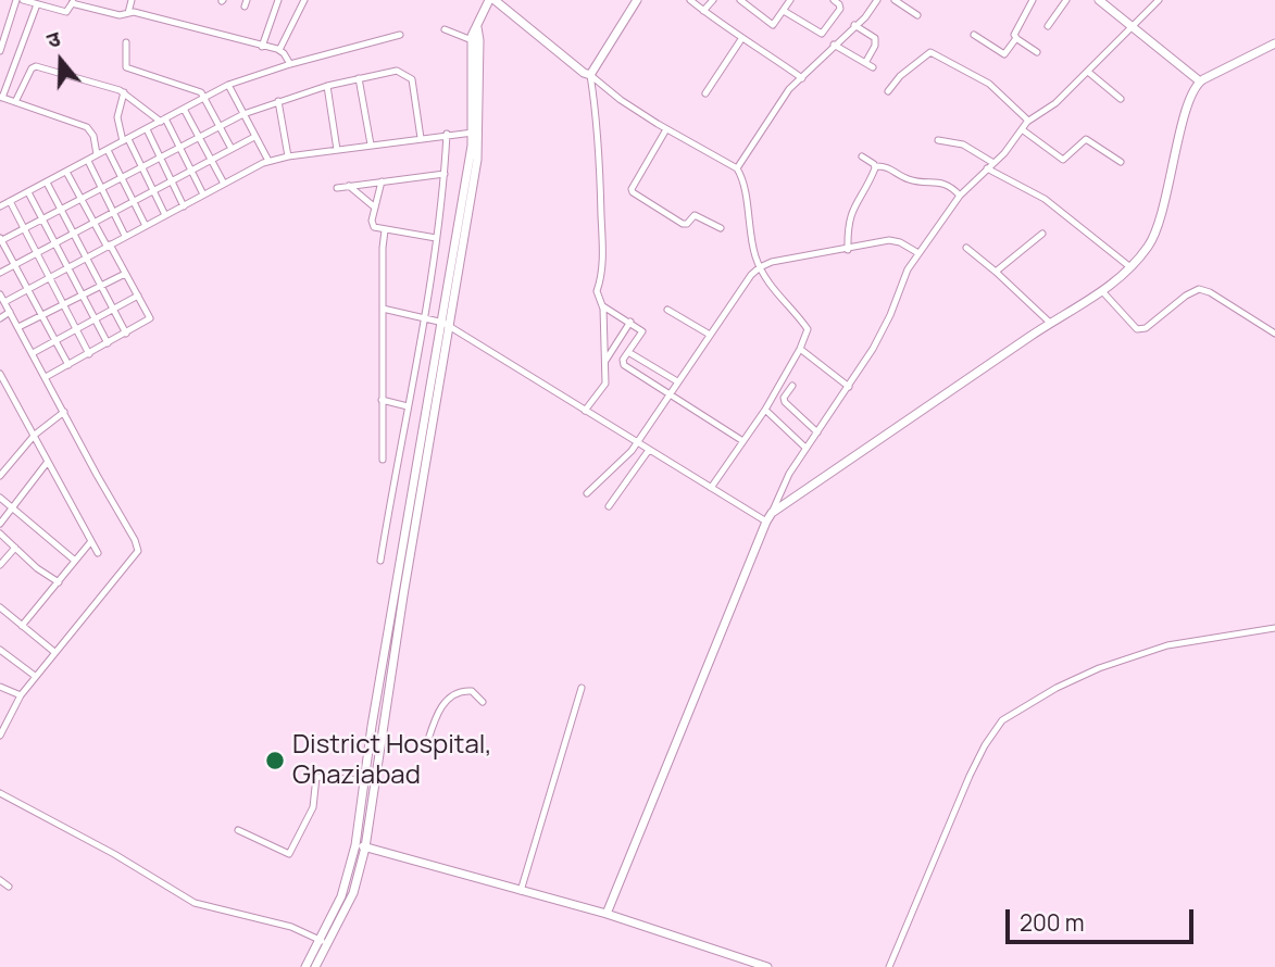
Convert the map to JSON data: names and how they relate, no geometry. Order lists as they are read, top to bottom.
{
  "places": ["District Hospital, Ghaziabad"],
  "scale_bar": "200 m",
  "north": "top"
}
